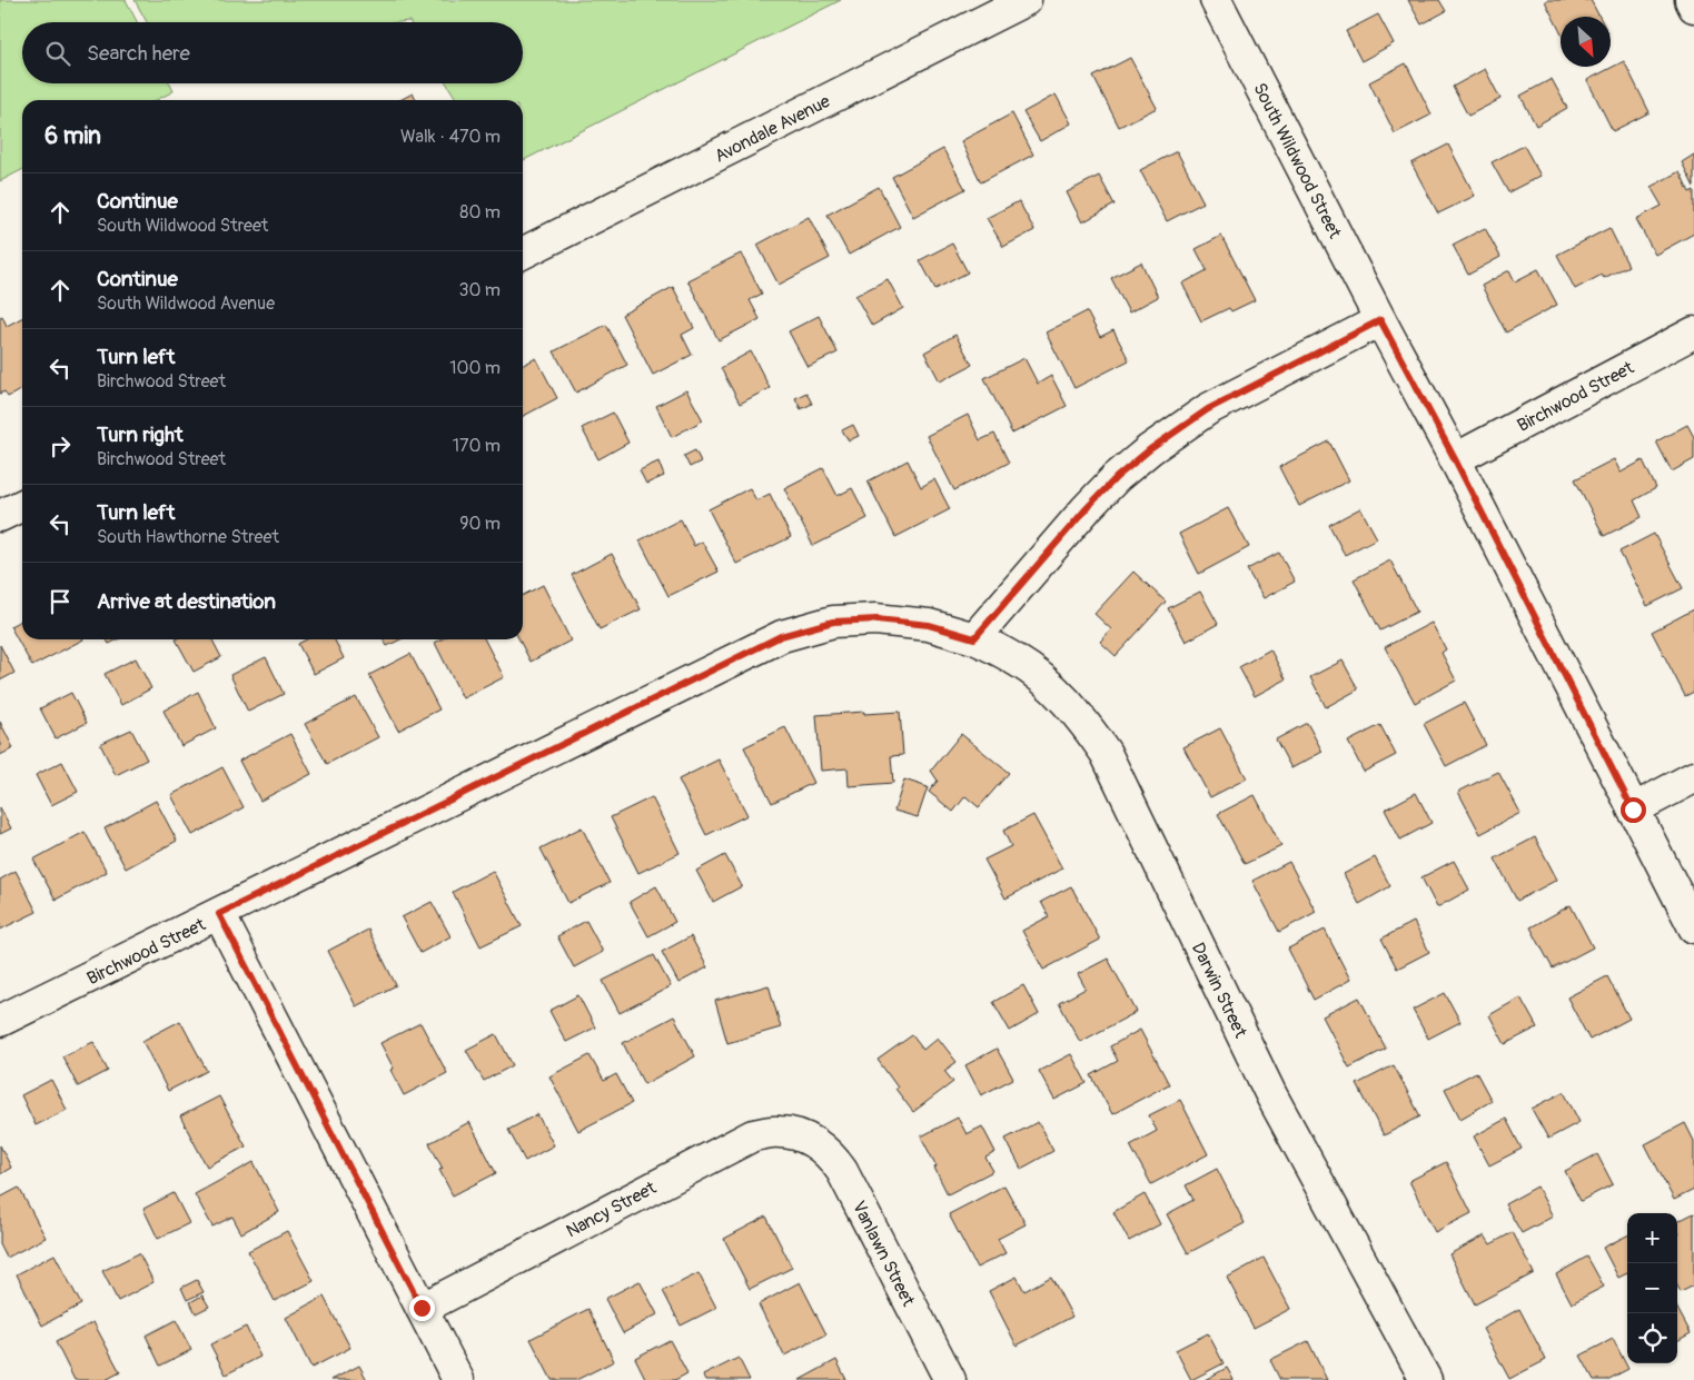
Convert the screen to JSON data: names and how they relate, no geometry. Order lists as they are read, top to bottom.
{
  "streets": {
    "street": [
      "Avondale Avenue",
      "South Wildwood Street",
      "Birchwood Street",
      "Darwin Street",
      "Nancy Street",
      "Vanlawn Street"
    ]
  },
  "crossings": [
    ["South Wildwood Street", "Birchwood Street"],
    ["Birchwood Street", "Darwin Street"],
    ["Nancy Street", "Vanlawn Street"]
  ],
  "north": "bottom right",
  "page": {
    "search": "Search here",
    "heading": ["6 min", "Walk · 470 m"],
    "list": [
      ["Continue", "South Wildwood Street", "80 m"],
      ["Continue", "South Wildwood Avenue", "30 m"],
      ["Turn left", "Birchwood Street", "100 m"],
      ["Turn right", "Birchwood Street", "170 m"],
      ["Turn left", "South Hawthorne Street", "90 m"],
      "Arrive at destination"
    ],
    "map_buttons": ["+", "−"]
  }
}
